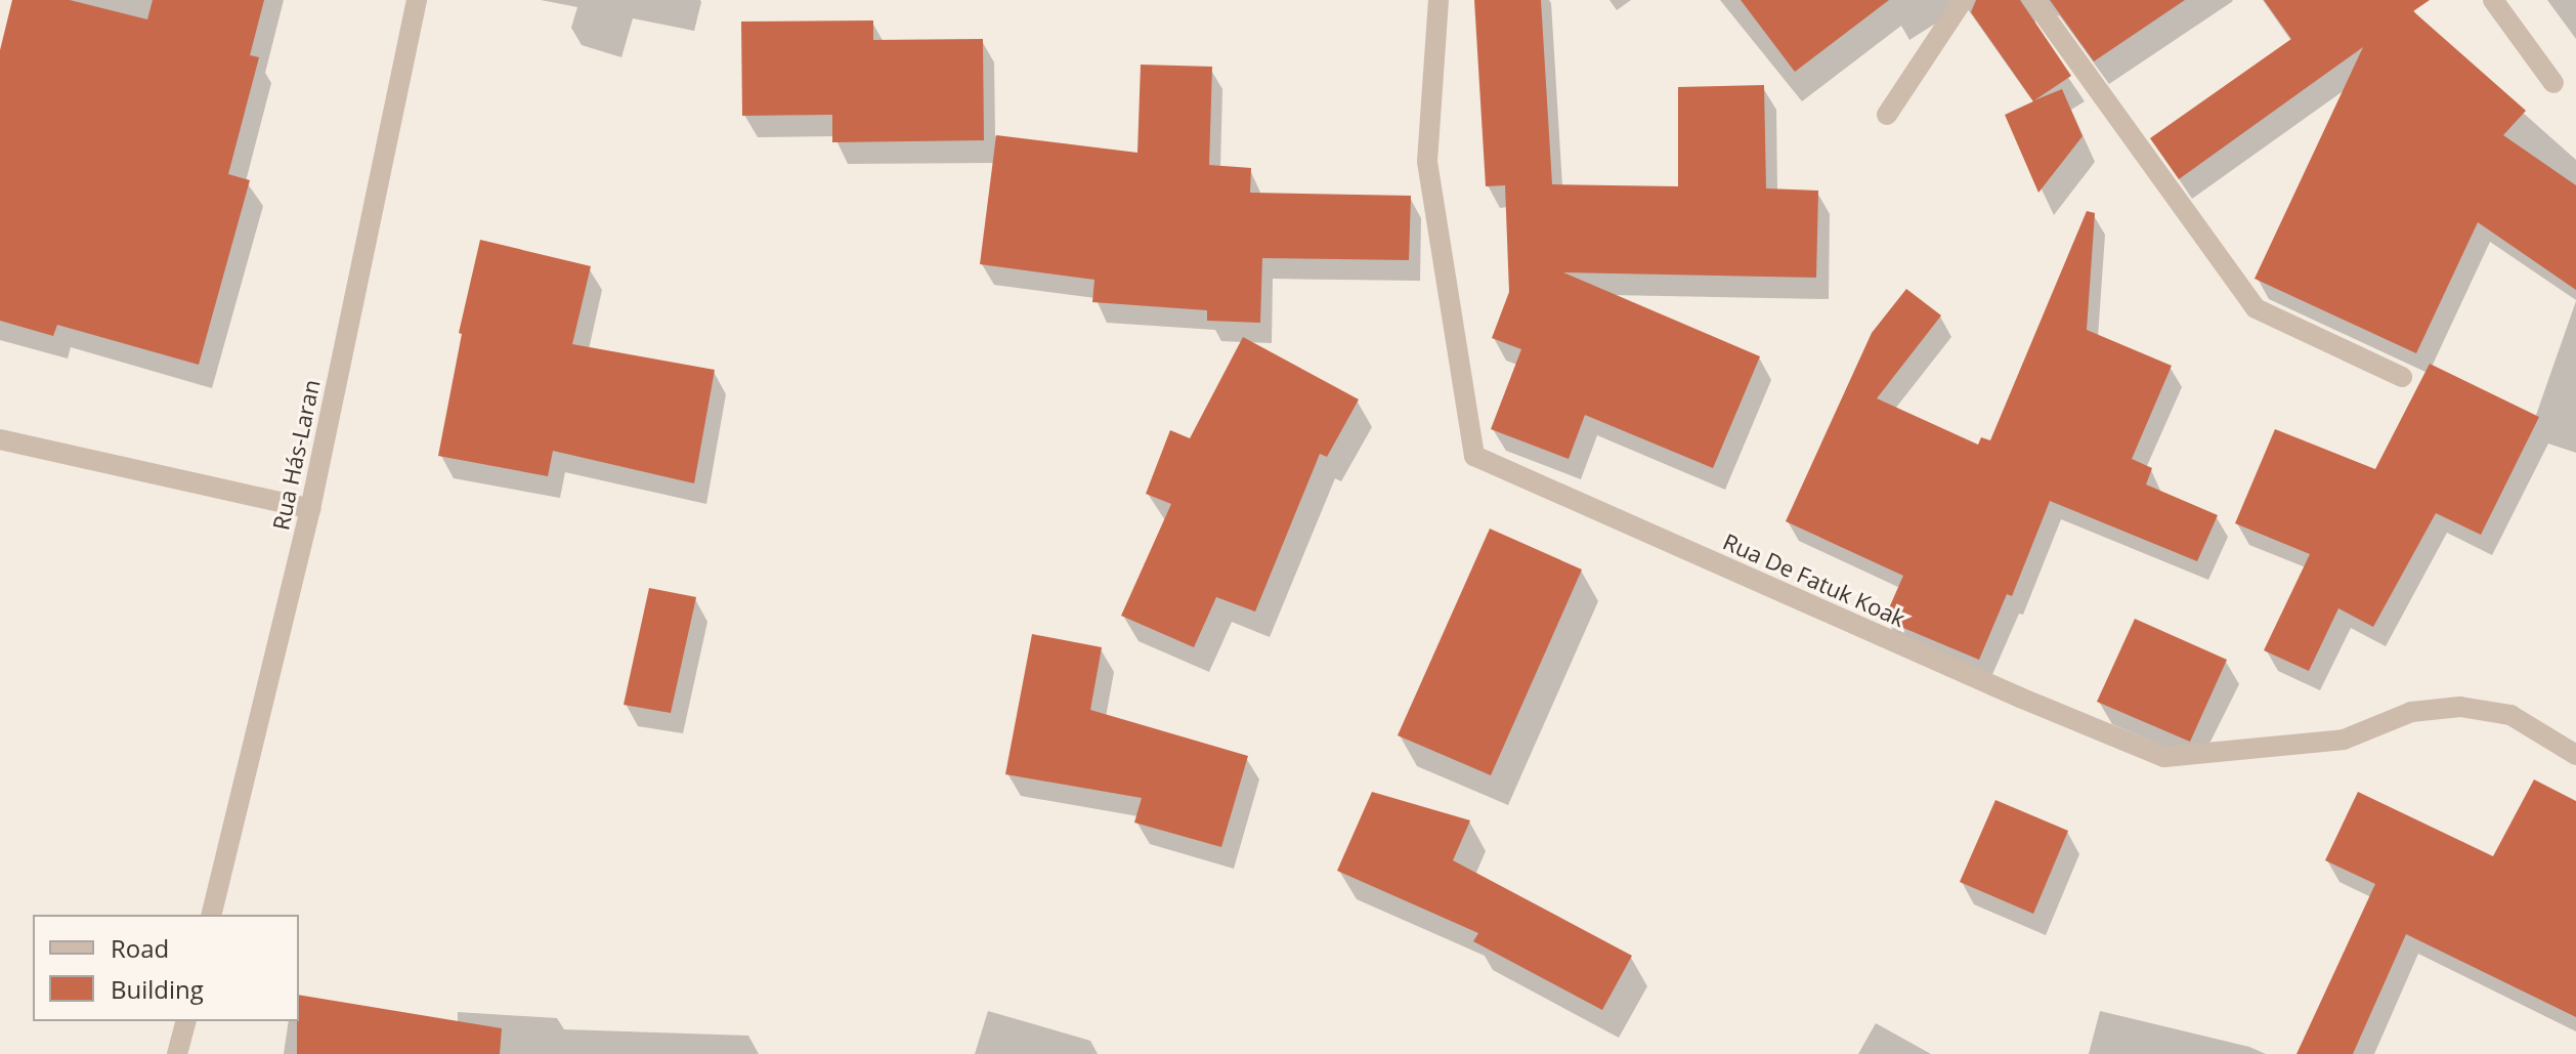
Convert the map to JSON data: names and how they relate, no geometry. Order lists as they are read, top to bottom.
{
  "streets": {
    "street": ["Rua Hás-Laran", "Rua De Fatuk Koak"]
  },
  "legend": ["Road", "Building"]
}
